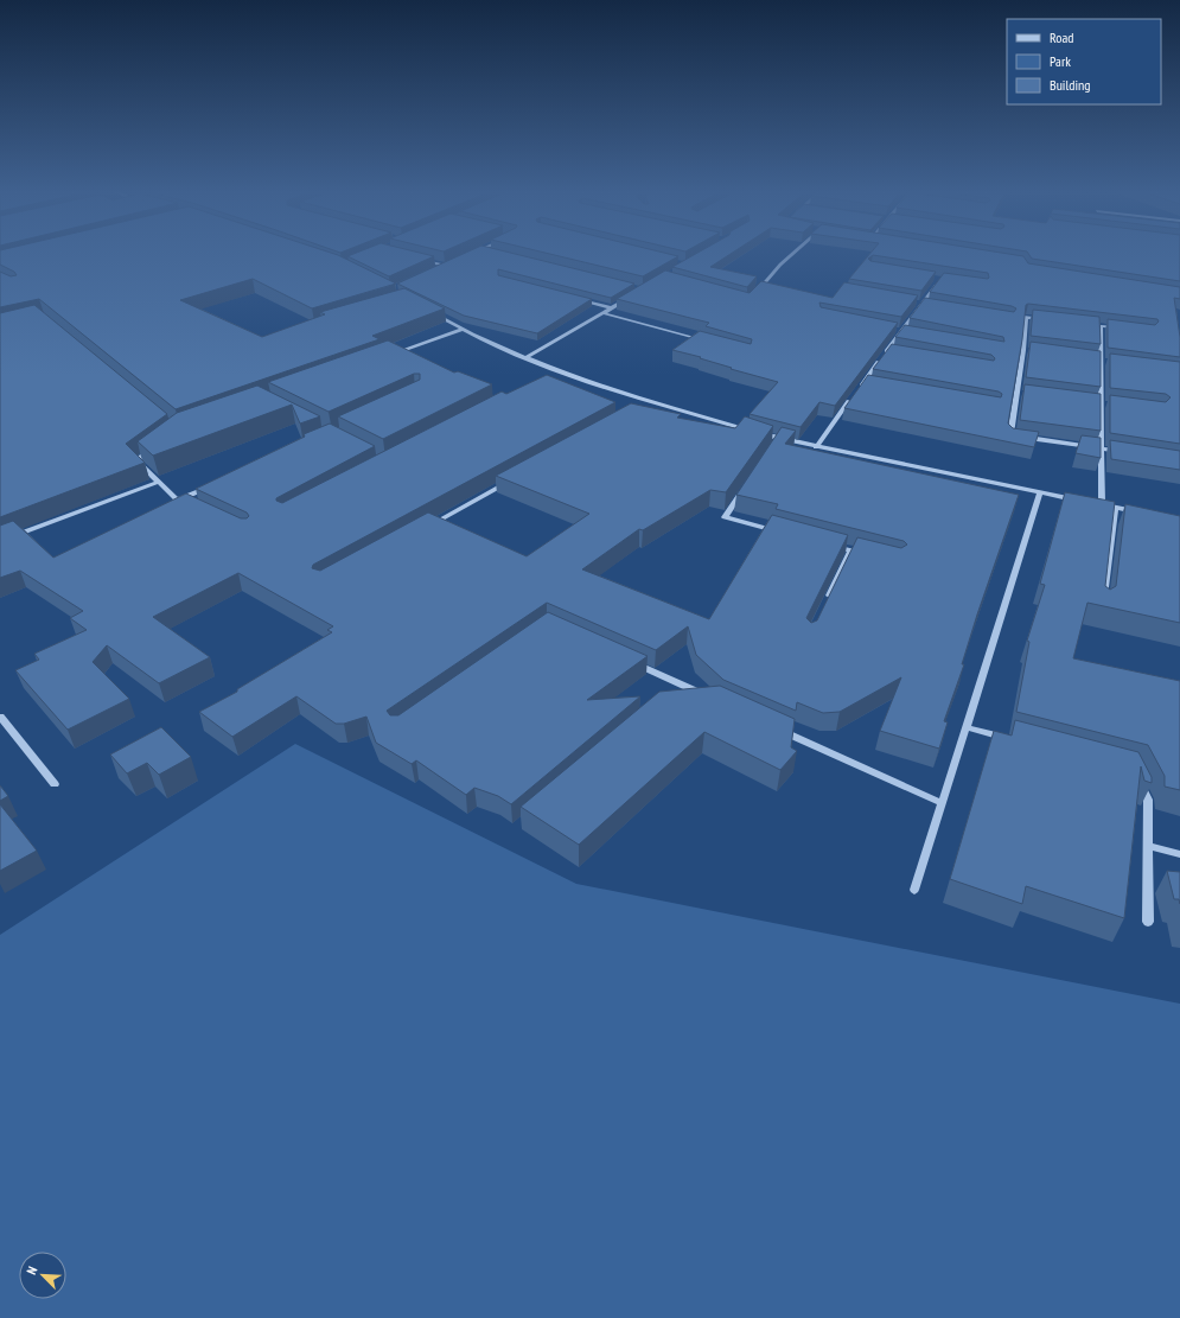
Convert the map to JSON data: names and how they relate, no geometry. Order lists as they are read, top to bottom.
{
  "legend": ["Road", "Park", "Building"],
  "north": "top left"
}
